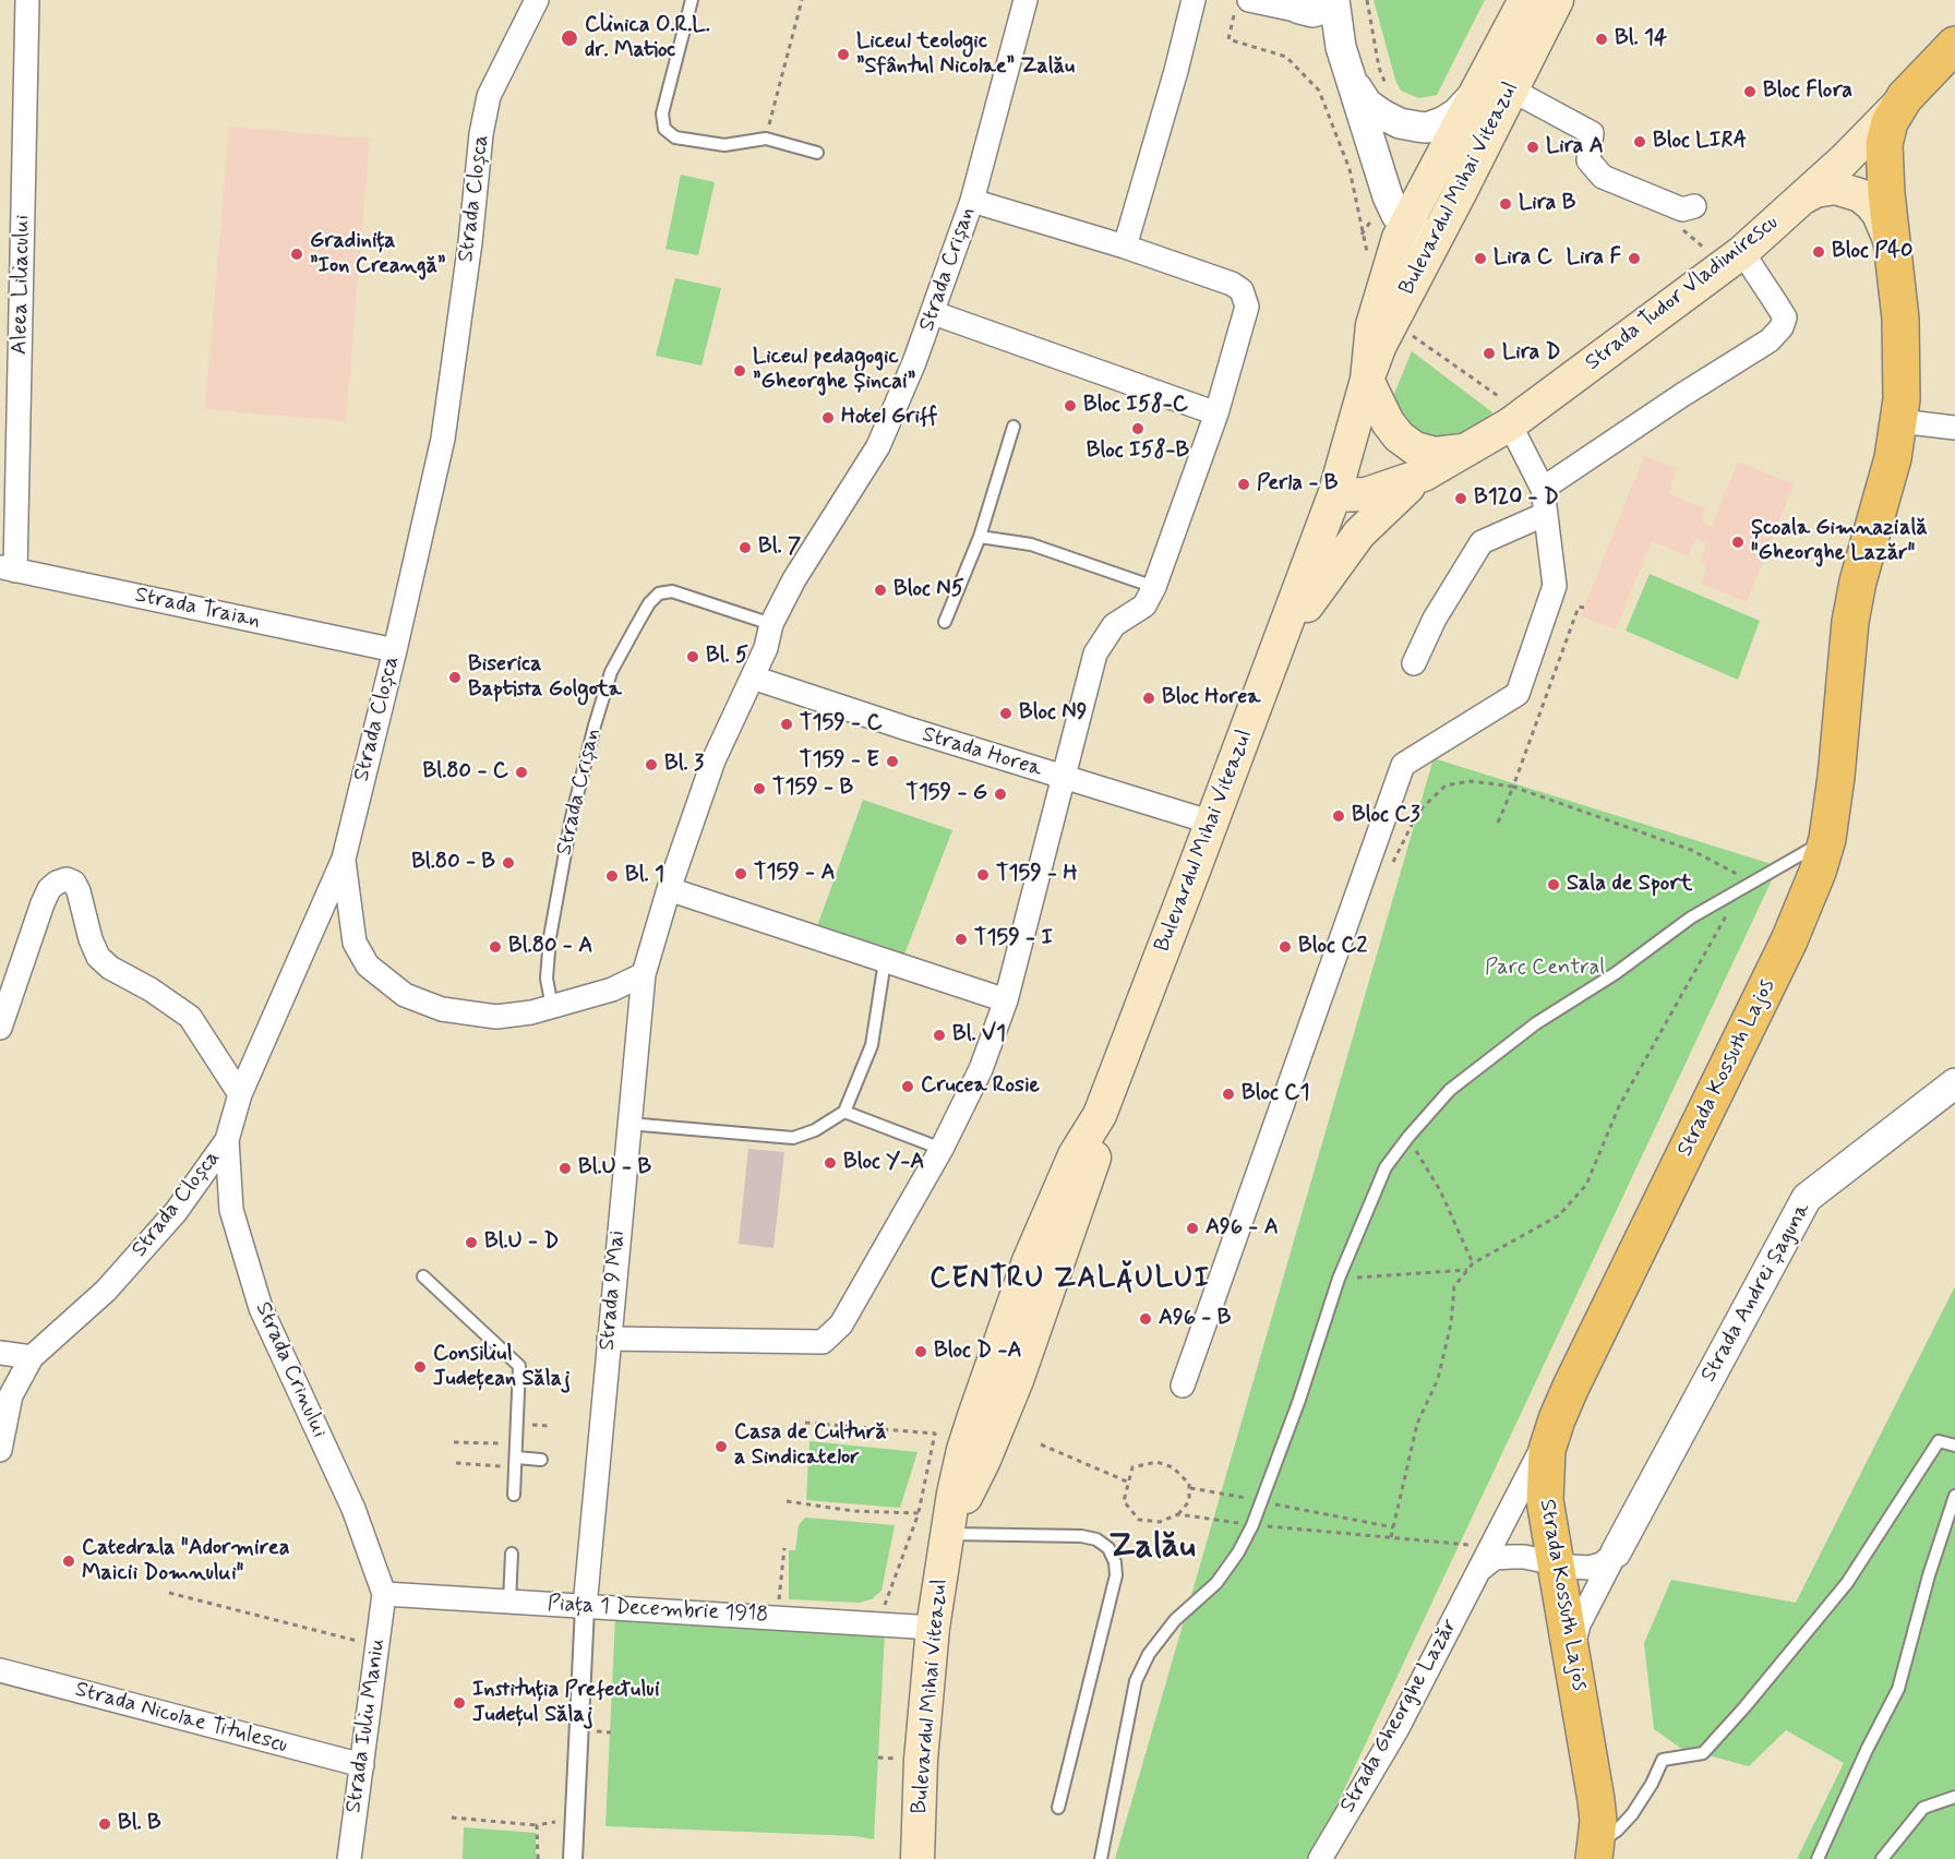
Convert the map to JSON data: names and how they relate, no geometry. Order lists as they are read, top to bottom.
{
  "streets": {
    "main road": ["Bulevardul Mihai Viteazul", "Strada Tudor Vladimirescu", "Strada Kossuth Lajos"],
    "street": [
      "Strada Cloșca",
      "Strada Crișan",
      "Aleea Liliacului",
      "Strada Traian",
      "Strada Horea",
      "Strada 9 Mai",
      "Strada Andrei Șaguna",
      "Strada Crinului",
      "Piața 1 Decembrie 1918",
      "Strada Gheorghe Lazăr",
      "Strada Nicolae Titulescu",
      "Strada Iuliu Maniu"
    ]
  },
  "crossings": [
    ["Bulevardul Mihai Viteazul", "Strada Tudor Vladimirescu"],
    ["Bulevardul Mihai Viteazul", "Strada Horea"],
    ["Bulevardul Mihai Viteazul", "Piața 1 Decembrie 1918"],
    ["Strada Cloșca", "Strada Traian"],
    ["Strada Cloșca", "Strada Crinului"],
    ["Strada Crișan", "Strada Horea"],
    ["Strada Crișan", "Strada 9 Mai"],
    ["Aleea Liliacului", "Strada Traian"],
    ["Strada Tudor Vladimirescu", "Strada Kossuth Lajos"],
    ["Strada Kossuth Lajos", "Strada Andrei Șaguna"],
    ["Strada Kossuth Lajos", "Strada Gheorghe Lazăr"],
    ["Strada 9 Mai", "Piața 1 Decembrie 1918"],
    ["Strada Crinului", "Piața 1 Decembrie 1918"],
    ["Strada Crinului", "Strada Iuliu Maniu"],
    ["Piața 1 Decembrie 1918", "Strada Iuliu Maniu"],
    ["Strada Nicolae Titulescu", "Strada Iuliu Maniu"]
  ],
  "districts": ["CENTRU ZALĂULUI", "Zalău"],
  "parks": ["Parc Central"],
  "places": [
    "Clinica O.R.L. dr. Matioc",
    "Bl. 14",
    "Liceul teologic ”Sfântul Nicolae” Zalău",
    "Bloc Flora",
    "Bloc LIRA",
    "Lira A",
    "Lira B",
    "Bloc P40",
    "Gradinița ”Ion Creangă”",
    "Lira C",
    "Lira F",
    "Lira D",
    "Liceul pedagogic ”Gheorghe Șincai”",
    "Bloc I58-C",
    "Hotel Griff",
    "Bloc I58-B",
    "Perla - B",
    "B120 - D",
    "Școala Gimnazială \"Gheorghe Lazăr\"",
    "Bl. 7",
    "Bloc N5",
    "Bl. 5",
    "Biserica Baptista Golgota",
    "Bloc Horea",
    "Bloc N9",
    "T159 - C",
    "T159 - E",
    "Bl. 3",
    "Bl.80 - C",
    "T159 - B",
    "T159 - G",
    "Bloc C3",
    "Bl.80 - B",
    "T159 - A",
    "T159 - H",
    "Bl. 1",
    "Sala de Sport",
    "T159 - I",
    "Bl.80 - A",
    "Bloc C2",
    "Bl. V1",
    "Crucea Rosie",
    "Bloc C1",
    "Bloc Y-A",
    "Bl.U - B",
    "A96 - A",
    "Bl.U - D",
    "A96 - B",
    "Bloc D -A",
    "Consiliul Județean Sălaj",
    "Casa de Cultură a Sindicatelor",
    "Catedrala \"Adormirea Maicii Domnului\"",
    "Instituția Prefectului Județul Sălaj",
    "Bl. B"
  ]
}
